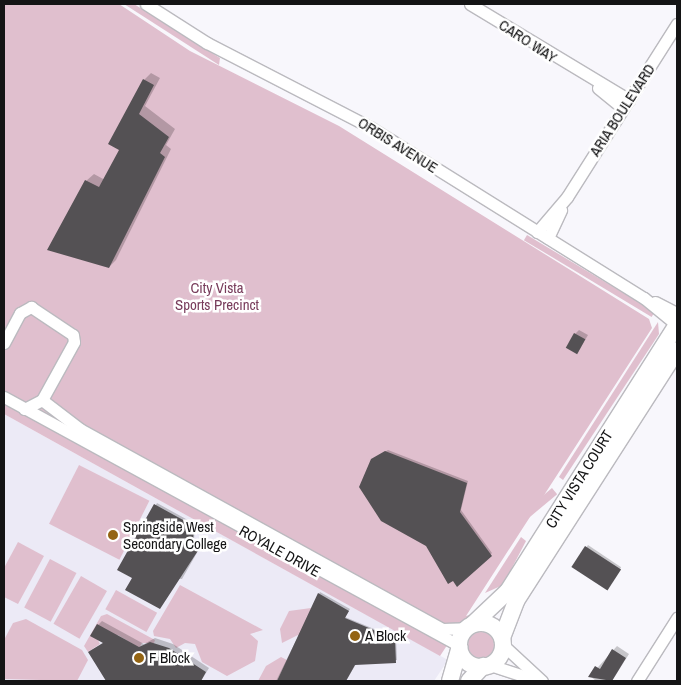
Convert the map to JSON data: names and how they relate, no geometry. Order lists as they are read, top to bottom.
{
  "streets": {
    "street": [
      "CARO WAY",
      "ARIA BOULEVARD",
      "ORBIS AVENUE",
      "CITY VISTA COURT",
      "ROYALE DRIVE"
    ]
  },
  "crossings": [
    ["CARO WAY", "ARIA BOULEVARD"],
    ["ARIA BOULEVARD", "ORBIS AVENUE"],
    ["ORBIS AVENUE", "CITY VISTA COURT"],
    ["CITY VISTA COURT", "ROYALE DRIVE"]
  ],
  "parks": ["City Vista Sports Precinct"],
  "places": ["Springside West Secondary College", "A Block", "F Block"]
}
